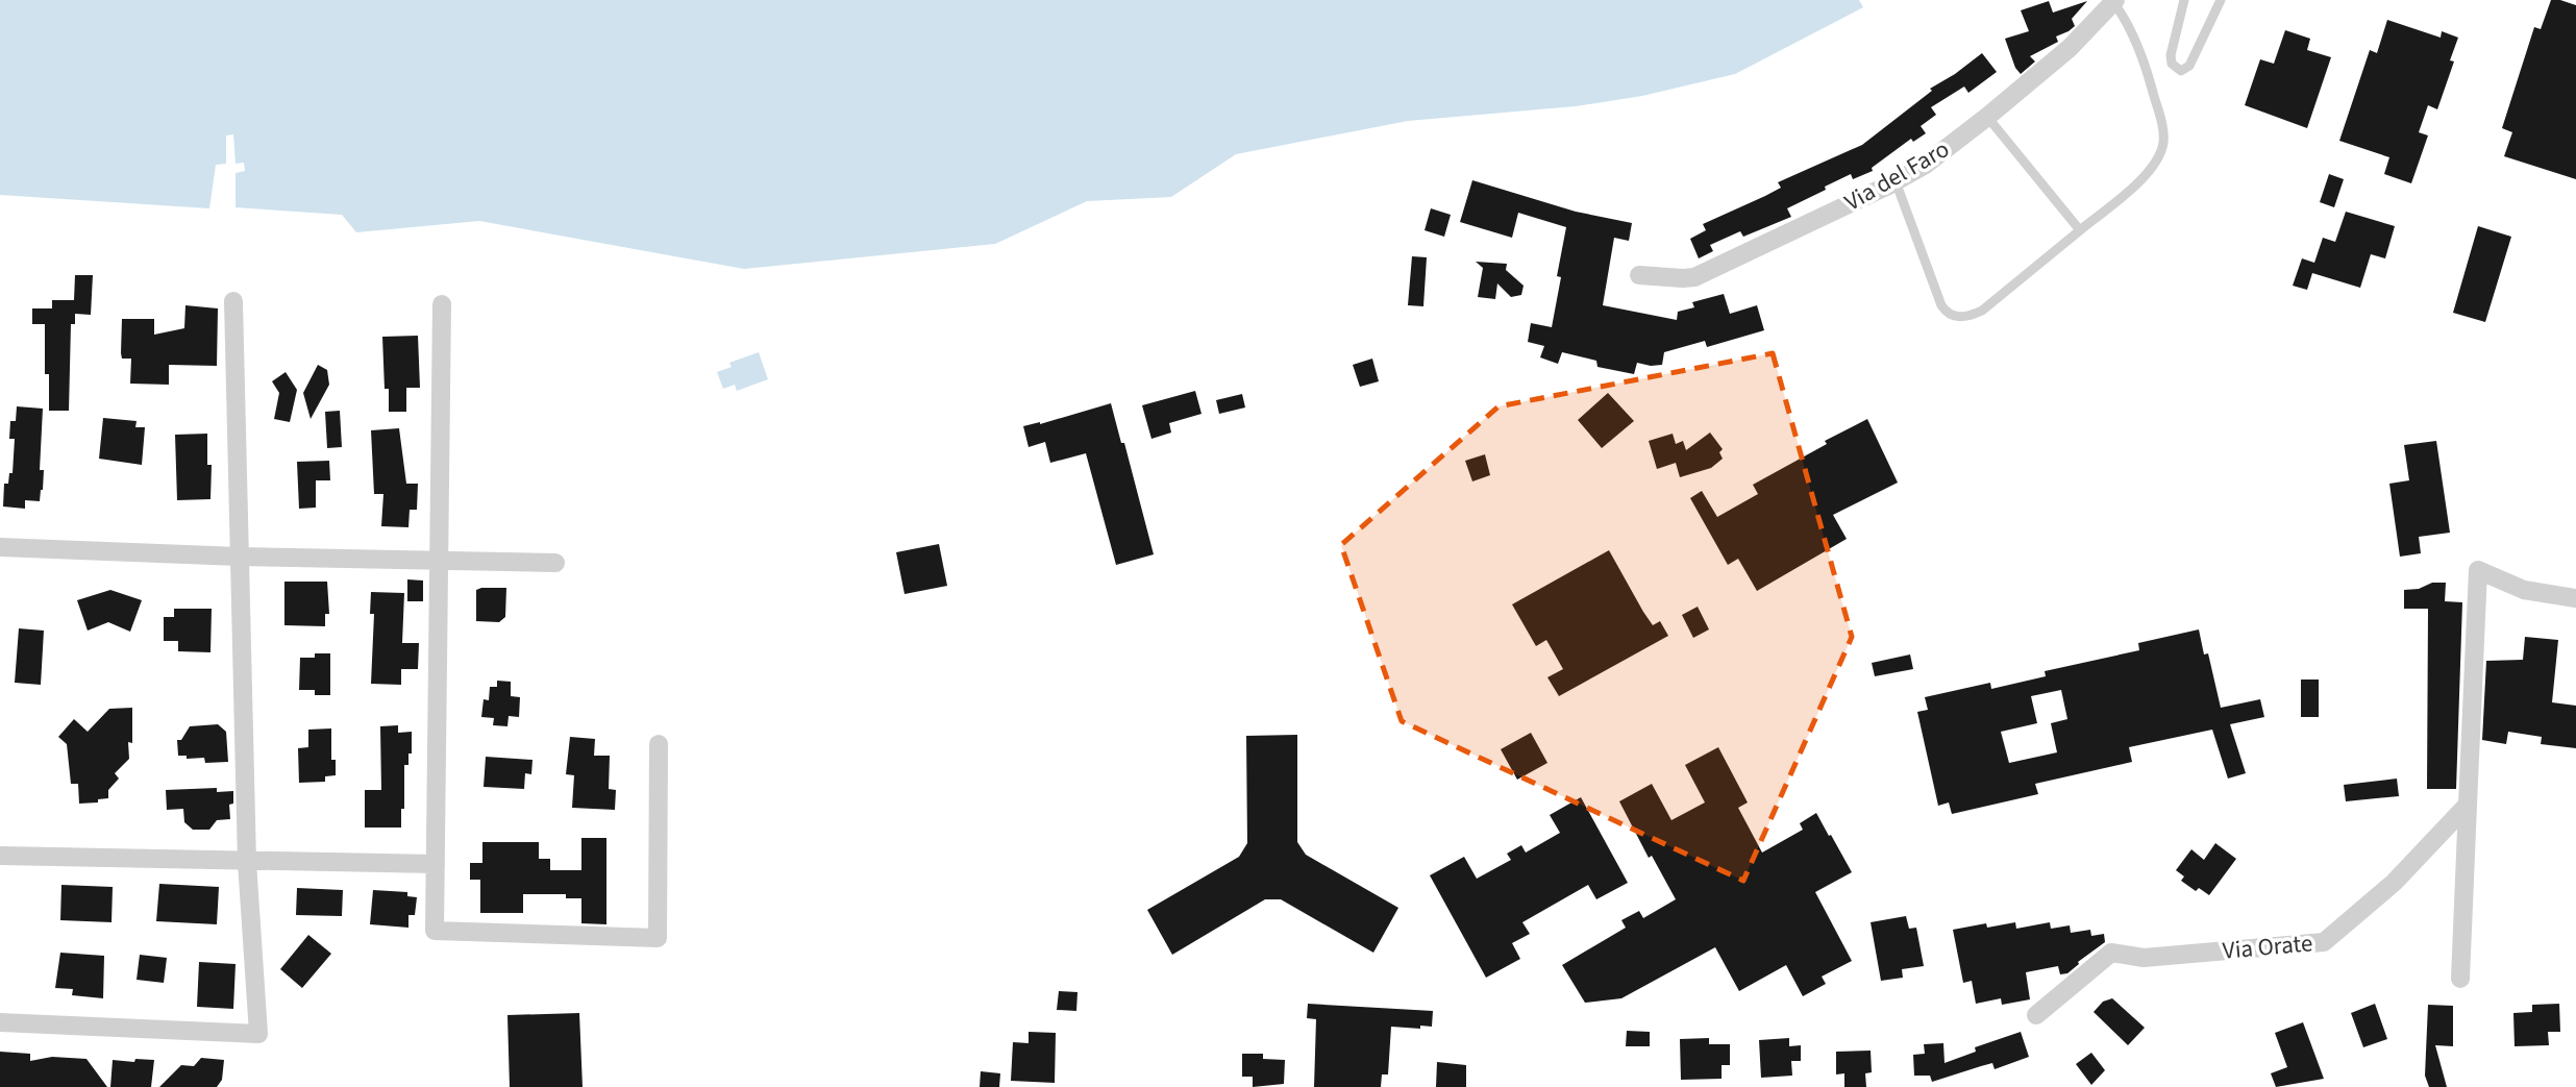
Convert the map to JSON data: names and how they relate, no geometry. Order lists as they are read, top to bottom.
{
  "streets": {
    "street": ["Via del Faro", "Via Orate"]
  }
}
